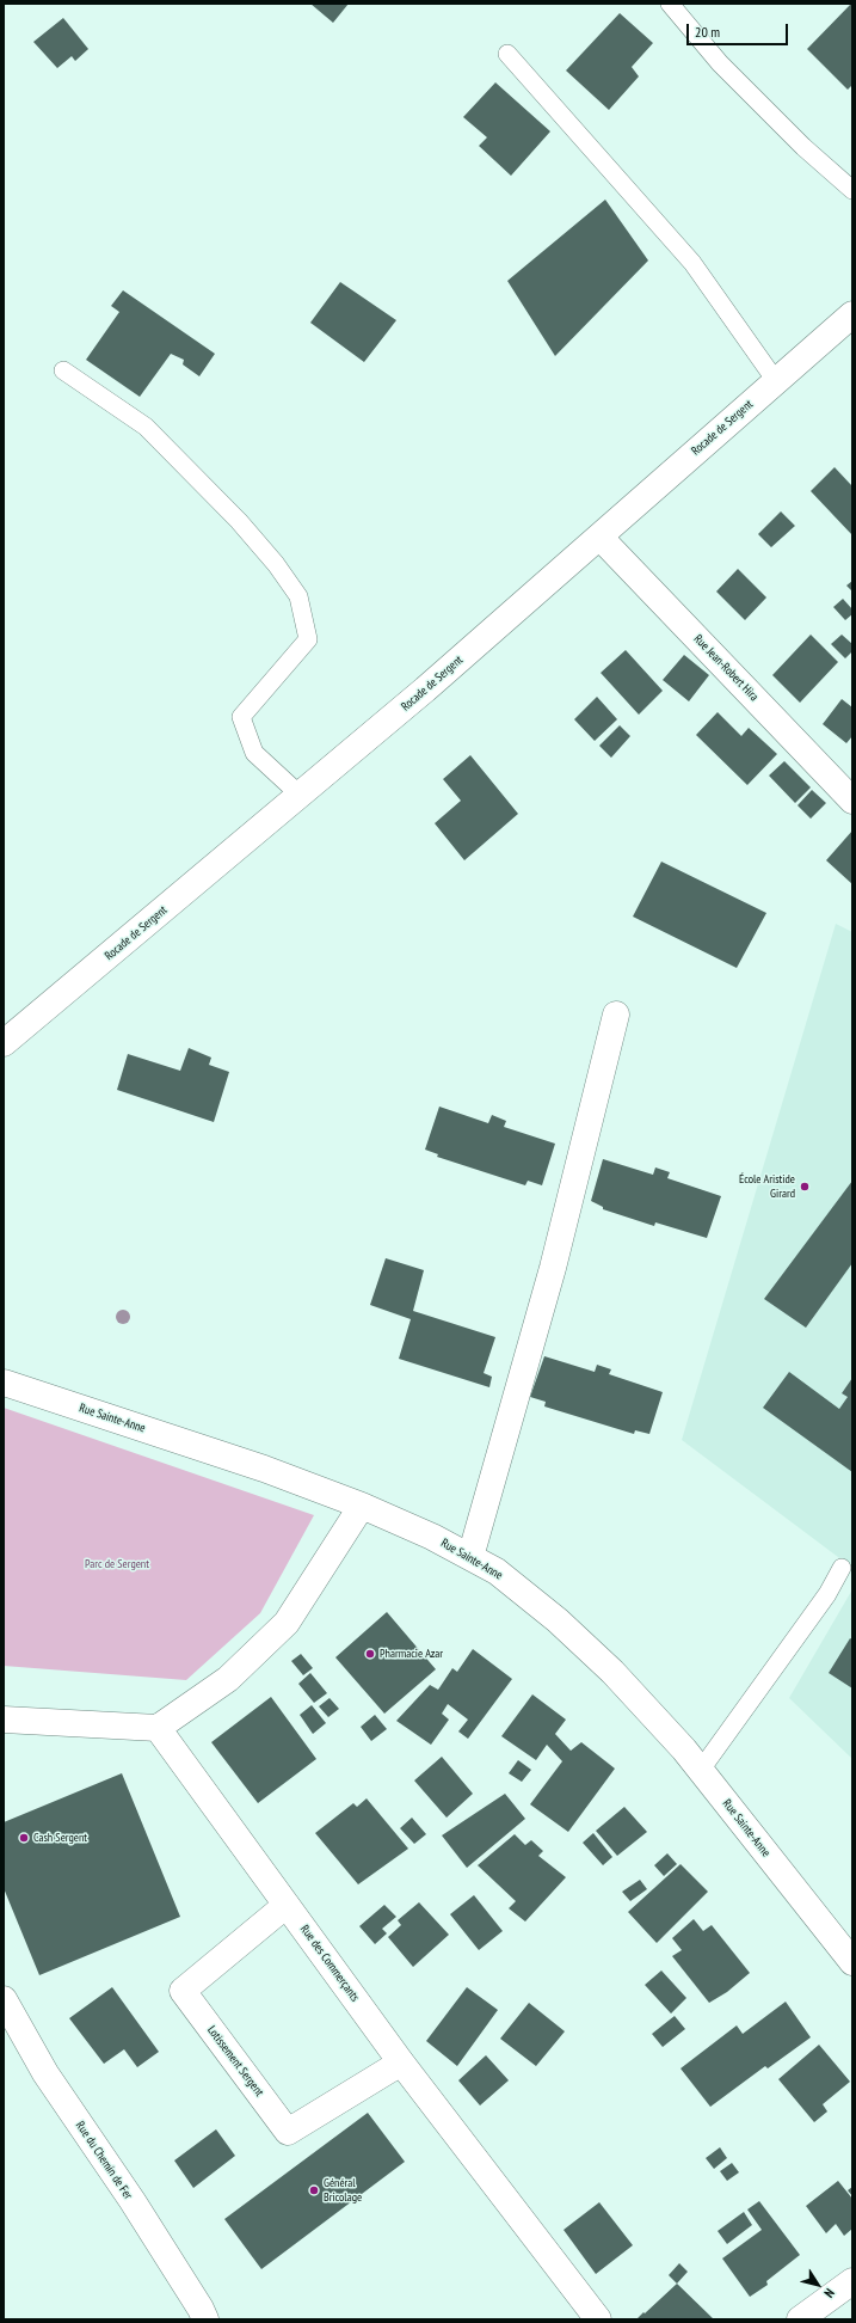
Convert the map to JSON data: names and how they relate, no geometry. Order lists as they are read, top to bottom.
{
  "streets": {
    "street": [
      "Rocade de Sergent",
      "Rue Jean-Robert Hira",
      "Rue Sainte-Anne",
      "Rue des Commerçants",
      "Lotissement Sergent",
      "Rue du Chemin de Fer"
    ]
  },
  "crossings": [
    ["Rocade de Sergent", "Rue Jean-Robert Hira"],
    ["Rue des Commerçants", "Lotissement Sergent"]
  ],
  "parks": ["Parc de Sergent"],
  "places": [
    "École Aristide Girard",
    "Pharmacie Azar",
    "Cash Sergent",
    "Général Bricolage"
  ],
  "scale_bar": "20 m",
  "north": "bottom right"
}
